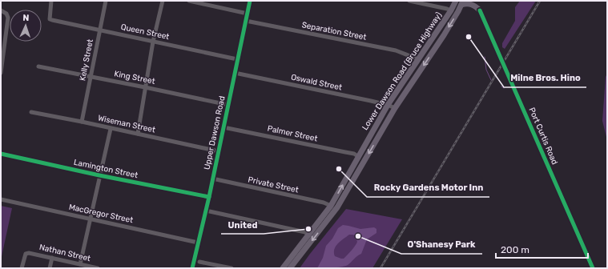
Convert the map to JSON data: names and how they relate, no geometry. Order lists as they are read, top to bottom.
{
  "streets": {
    "highway": ["Lower Dawson Road (Bruce Highway)"],
    "street": [
      "Separation Street",
      "Queen Street",
      "Kelly Street",
      "King Street",
      "Oswald Street",
      "Wiseman Street",
      "Upper Dawson Road",
      "Palmer Street",
      "Port Curtis Road",
      "Lamington Street",
      "Private Street",
      "MacGregor Street",
      "Nathan Street"
    ]
  },
  "crossings": [
    ["Separation Street", "Lower Dawson Road (Bruce Highway)"],
    ["Separation Street", "Upper Dawson Road"],
    ["Queen Street", "Kelly Street"],
    ["Queen Street", "Upper Dawson Road"],
    ["Kelly Street", "King Street"],
    ["Kelly Street", "Wiseman Street"],
    ["Lower Dawson Road (Bruce Highway)", "Oswald Street"],
    ["Lower Dawson Road (Bruce Highway)", "Palmer Street"],
    ["Lower Dawson Road (Bruce Highway)", "Private Street"],
    ["King Street", "Upper Dawson Road"],
    ["Oswald Street", "Upper Dawson Road"],
    ["Wiseman Street", "Upper Dawson Road"],
    ["Upper Dawson Road", "Palmer Street"],
    ["Upper Dawson Road", "Lamington Street"],
    ["Upper Dawson Road", "Private Street"],
    ["Upper Dawson Road", "MacGregor Street"]
  ],
  "places": [
    "Milne Bros. Hino",
    "Rocky Gardens Motor Inn",
    "United",
    "O'Shanesy Park"
  ],
  "scale_bar": "200 m",
  "north": "top"
}
